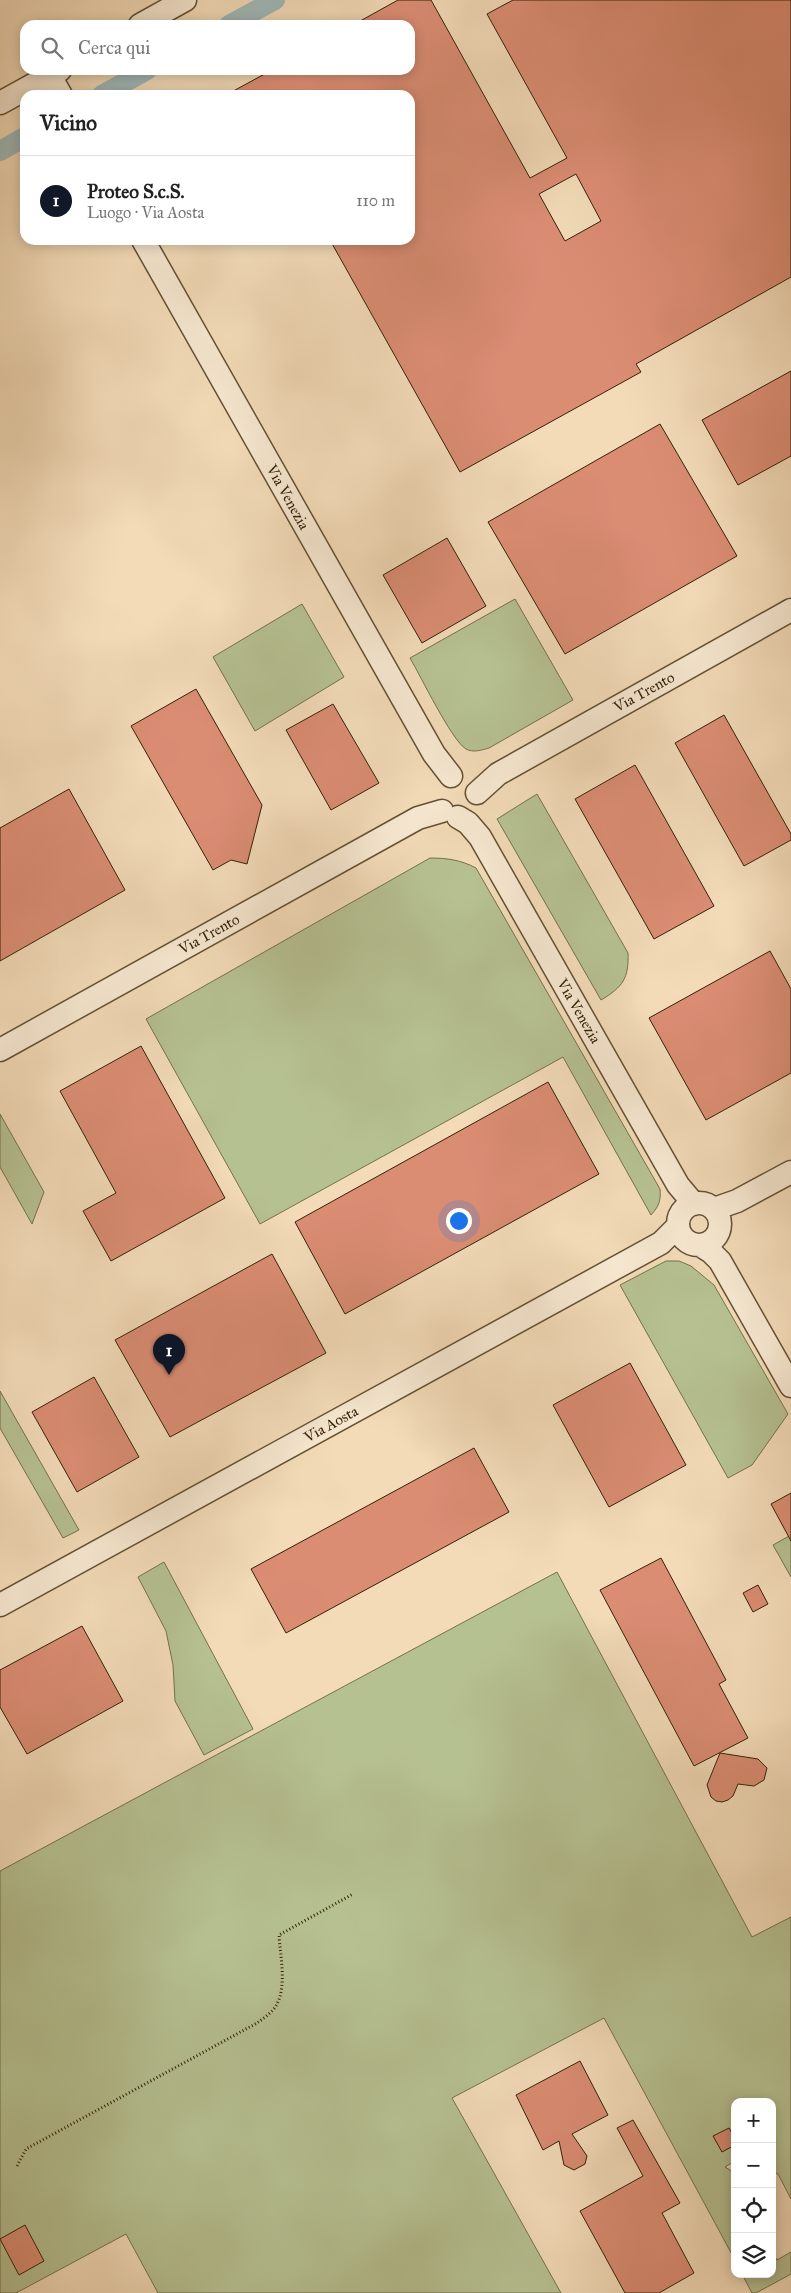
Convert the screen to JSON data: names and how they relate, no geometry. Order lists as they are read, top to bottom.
{
  "streets": {
    "street": ["Via Venezia", "Via Trento", "Via Aosta"]
  },
  "crossings": [
    ["Via Venezia", "Via Trento"],
    ["Via Venezia", "Via Aosta"]
  ],
  "page": {
    "search": "Cerca qui",
    "heading": "Vicino",
    "list": [
      {
        "mark": "1",
        "name": "Proteo S.c.S.",
        "note": "Luogo · Via Aosta",
        "value": "110 m"
      }
    ],
    "pins": "1",
    "map_buttons": ["+", "−"]
  }
}
